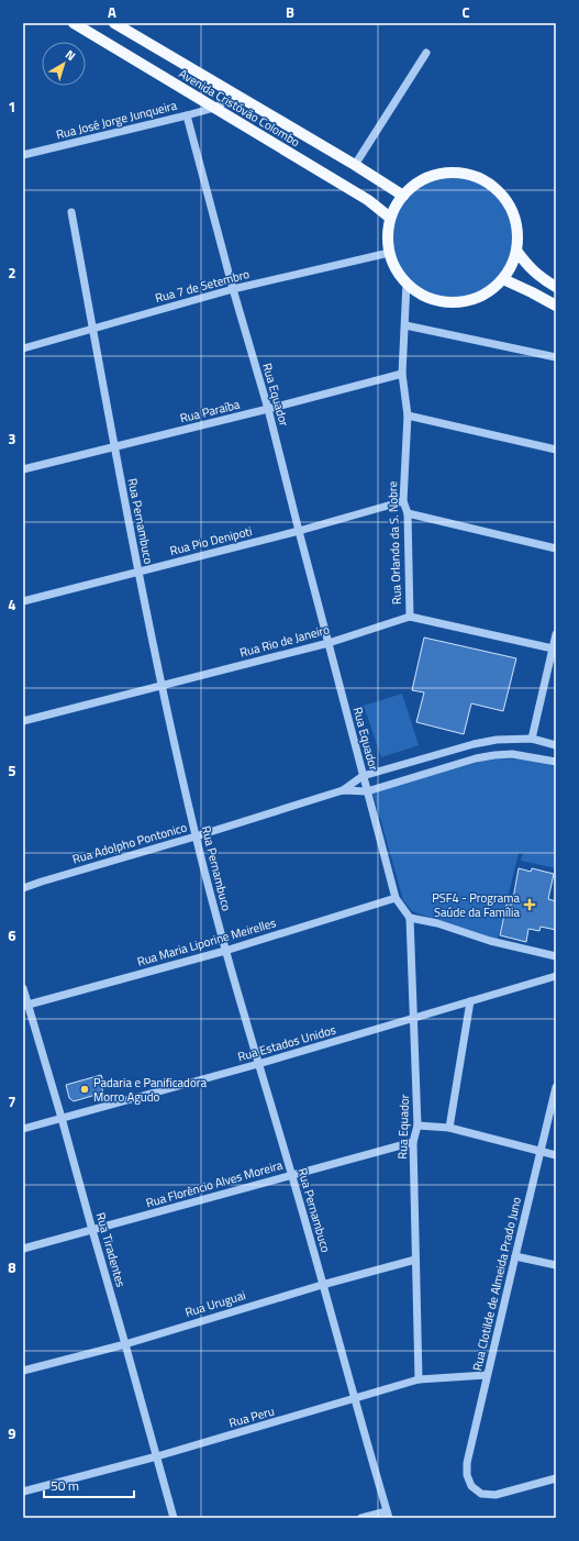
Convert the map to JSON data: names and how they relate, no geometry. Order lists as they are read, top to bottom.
{
  "streets": {
    "main road": ["Avenida Cristóvão Colombo"],
    "street": [
      "Rua José Jorge Junqueira",
      "Rua 7 de Setembro",
      "Rua Equador",
      "Rua Paraíba",
      "Rua Pernambuco",
      "Rua Pio Denipoti",
      "Rua Orlando da S. Nobre",
      "Rua Rio de Janeiro",
      "Rua Adolpho Pontonico",
      "Rua Maria Liporine Meirelles",
      "Rua Estados Unidos",
      "Rua Florêncio Alves Moreira",
      "Rua Tiradentes",
      "Rua Clotilde de Almeida Prado Juno",
      "Rua Uruguai",
      "Rua Peru"
    ]
  },
  "crossings": [
    ["Avenida Cristóvão Colombo", "Rua José Jorge Junqueira"],
    ["Avenida Cristóvão Colombo", "Rua 7 de Setembro"],
    ["Avenida Cristóvão Colombo", "Rua Orlando da S. Nobre"],
    ["Rua José Jorge Junqueira", "Rua Equador"],
    ["Rua 7 de Setembro", "Rua Equador"],
    ["Rua 7 de Setembro", "Rua Pernambuco"],
    ["Rua 7 de Setembro", "Rua Orlando da S. Nobre"],
    ["Rua Equador", "Rua Paraíba"],
    ["Rua Equador", "Rua Pio Denipoti"],
    ["Rua Equador", "Rua Rio de Janeiro"],
    ["Rua Equador", "Rua Adolpho Pontonico"],
    ["Rua Equador", "Rua Maria Liporine Meirelles"],
    ["Rua Equador", "Rua Estados Unidos"],
    ["Rua Equador", "Rua Florêncio Alves Moreira"],
    ["Rua Equador", "Rua Uruguai"],
    ["Rua Equador", "Rua Peru"],
    ["Rua Paraíba", "Rua Pernambuco"],
    ["Rua Paraíba", "Rua Orlando da S. Nobre"],
    ["Rua Pernambuco", "Rua Pio Denipoti"],
    ["Rua Pernambuco", "Rua Rio de Janeiro"],
    ["Rua Pernambuco", "Rua Adolpho Pontonico"],
    ["Rua Pernambuco", "Rua Maria Liporine Meirelles"],
    ["Rua Pernambuco", "Rua Estados Unidos"],
    ["Rua Pernambuco", "Rua Florêncio Alves Moreira"],
    ["Rua Pernambuco", "Rua Uruguai"],
    ["Rua Pernambuco", "Rua Peru"],
    ["Rua Pio Denipoti", "Rua Orlando da S. Nobre"],
    ["Rua Orlando da S. Nobre", "Rua Rio de Janeiro"],
    ["Rua Maria Liporine Meirelles", "Rua Tiradentes"],
    ["Rua Estados Unidos", "Rua Tiradentes"],
    ["Rua Florêncio Alves Moreira", "Rua Tiradentes"],
    ["Rua Tiradentes", "Rua Uruguai"],
    ["Rua Tiradentes", "Rua Peru"],
    ["Rua Clotilde de Almeida Prado Juno", "Rua Peru"]
  ],
  "places": {
    "health": ["PSF4 - Programa Saúde da Família"],
    "other": ["Padaria e Panificadora Morro Agudo"]
  },
  "scale_bar": "50 m",
  "north": "top right",
  "grid": {
    "columns": ["A", "B", "C"],
    "rows": [
      "1",
      "2",
      "3",
      "4",
      "5",
      "6",
      "7",
      "8",
      "9"
    ]
  }
}
